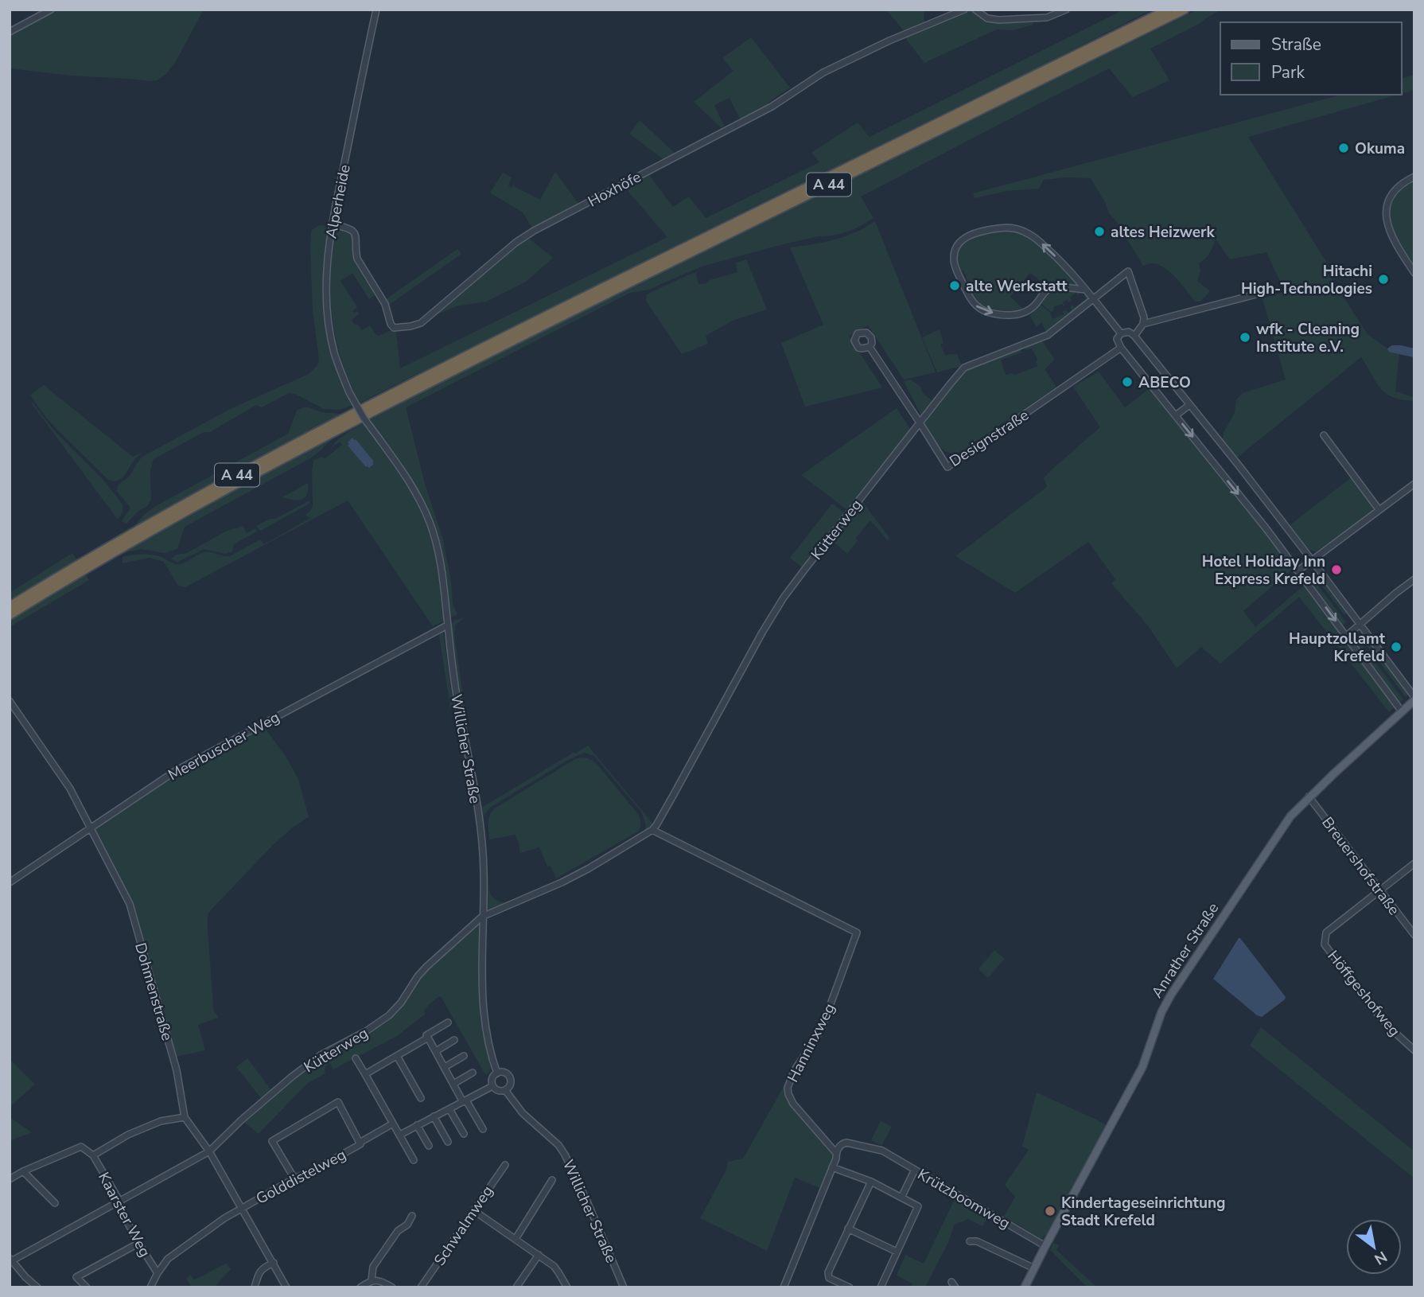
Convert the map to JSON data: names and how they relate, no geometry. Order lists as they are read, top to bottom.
{
  "streets": {
    "highway": ["A 44"],
    "main road": ["Anrather Straße"],
    "street": [
      "Hoxhöfe",
      "Alperheide",
      "Designstraße",
      "Kütterweg",
      "Meerbuscher Weg",
      "Willicher Straße",
      "Breuershofstraße",
      "Dohmenstraße",
      "Höffgeshofweg",
      "Hanninxweg",
      "Golddistelweg",
      "Krützboomweg",
      "Kaarster Weg",
      "Schwalmweg"
    ]
  },
  "crossings": [
    ["Hoxhöfe", "Alperheide"],
    ["Alperheide", "Willicher Straße"],
    ["Designstraße", "Kütterweg"],
    ["Kütterweg", "Willicher Straße"],
    ["Kütterweg", "Dohmenstraße"],
    ["Kütterweg", "Hanninxweg"],
    ["Kütterweg", "Kaarster Weg"],
    ["Meerbuscher Weg", "Willicher Straße"],
    ["Meerbuscher Weg", "Dohmenstraße"],
    ["Breuershofstraße", "Anrather Straße"],
    ["Breuershofstraße", "Höffgeshofweg"],
    ["Anrather Straße", "Krützboomweg"],
    ["Dohmenstraße", "Golddistelweg"],
    ["Hanninxweg", "Krützboomweg"],
    ["Golddistelweg", "Kaarster Weg"]
  ],
  "places": [
    "Okuma",
    "altes Heizwerk",
    "Hitachi High-Technologies",
    "alte Werkstatt",
    "wfk - Cleaning Institute e.V.",
    "ABECO",
    "Hotel Holiday Inn Express Krefeld",
    "Hauptzollamt Krefeld",
    "Kindertageseinrichtung Stadt Krefeld"
  ],
  "legend": ["Straße", "Park"],
  "north": "bottom right"
}
